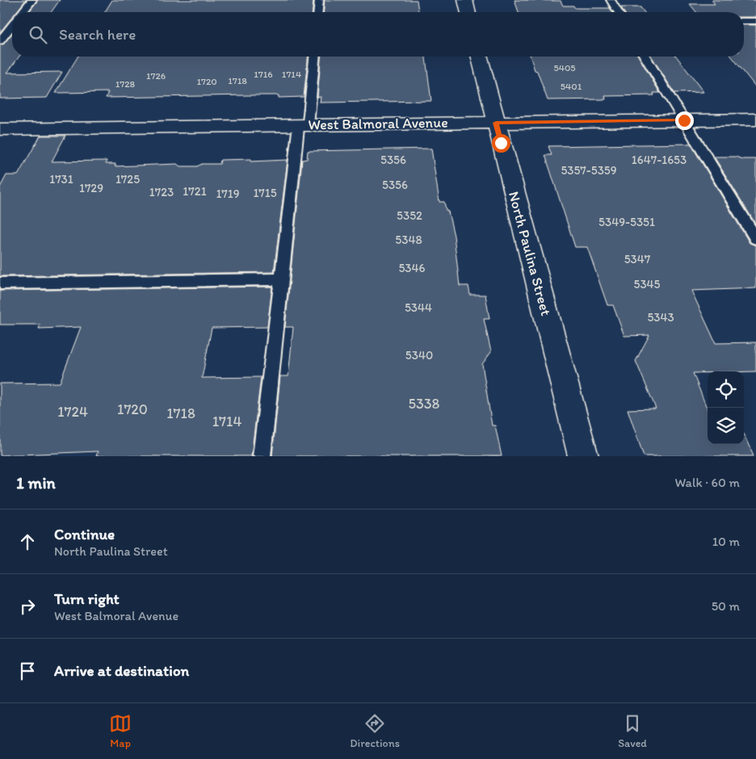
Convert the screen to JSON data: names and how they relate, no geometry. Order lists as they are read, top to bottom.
{
  "streets": {
    "street": ["West Balmoral Avenue", "North Paulina Street"]
  },
  "crossings": [
    ["West Balmoral Avenue", "North Paulina Street"]
  ],
  "house_numbers": [
    "5405",
    "1716",
    "1714",
    "1726",
    "1718",
    "1720",
    "1728",
    "5401",
    "5356",
    "1647-1653",
    "5357-5359",
    "1731",
    "1725",
    "5356",
    "1729",
    "1721",
    "1723",
    "1715",
    "1719",
    "5352",
    "5349-5351",
    "5348",
    "5347",
    "5346",
    "5345",
    "5344",
    "5343",
    "5340",
    "5338",
    "1720",
    "1724",
    "1718",
    "1714"
  ],
  "page": {
    "search": "Search here",
    "heading": ["1 min", "Walk · 60 m"],
    "list": [
      ["Continue", "North Paulina Street", "10 m"],
      ["Turn right", "West Balmoral Avenue", "50 m"],
      "Arrive at destination"
    ],
    "nav": ["Map", "Directions", "Saved"]
  }
}
